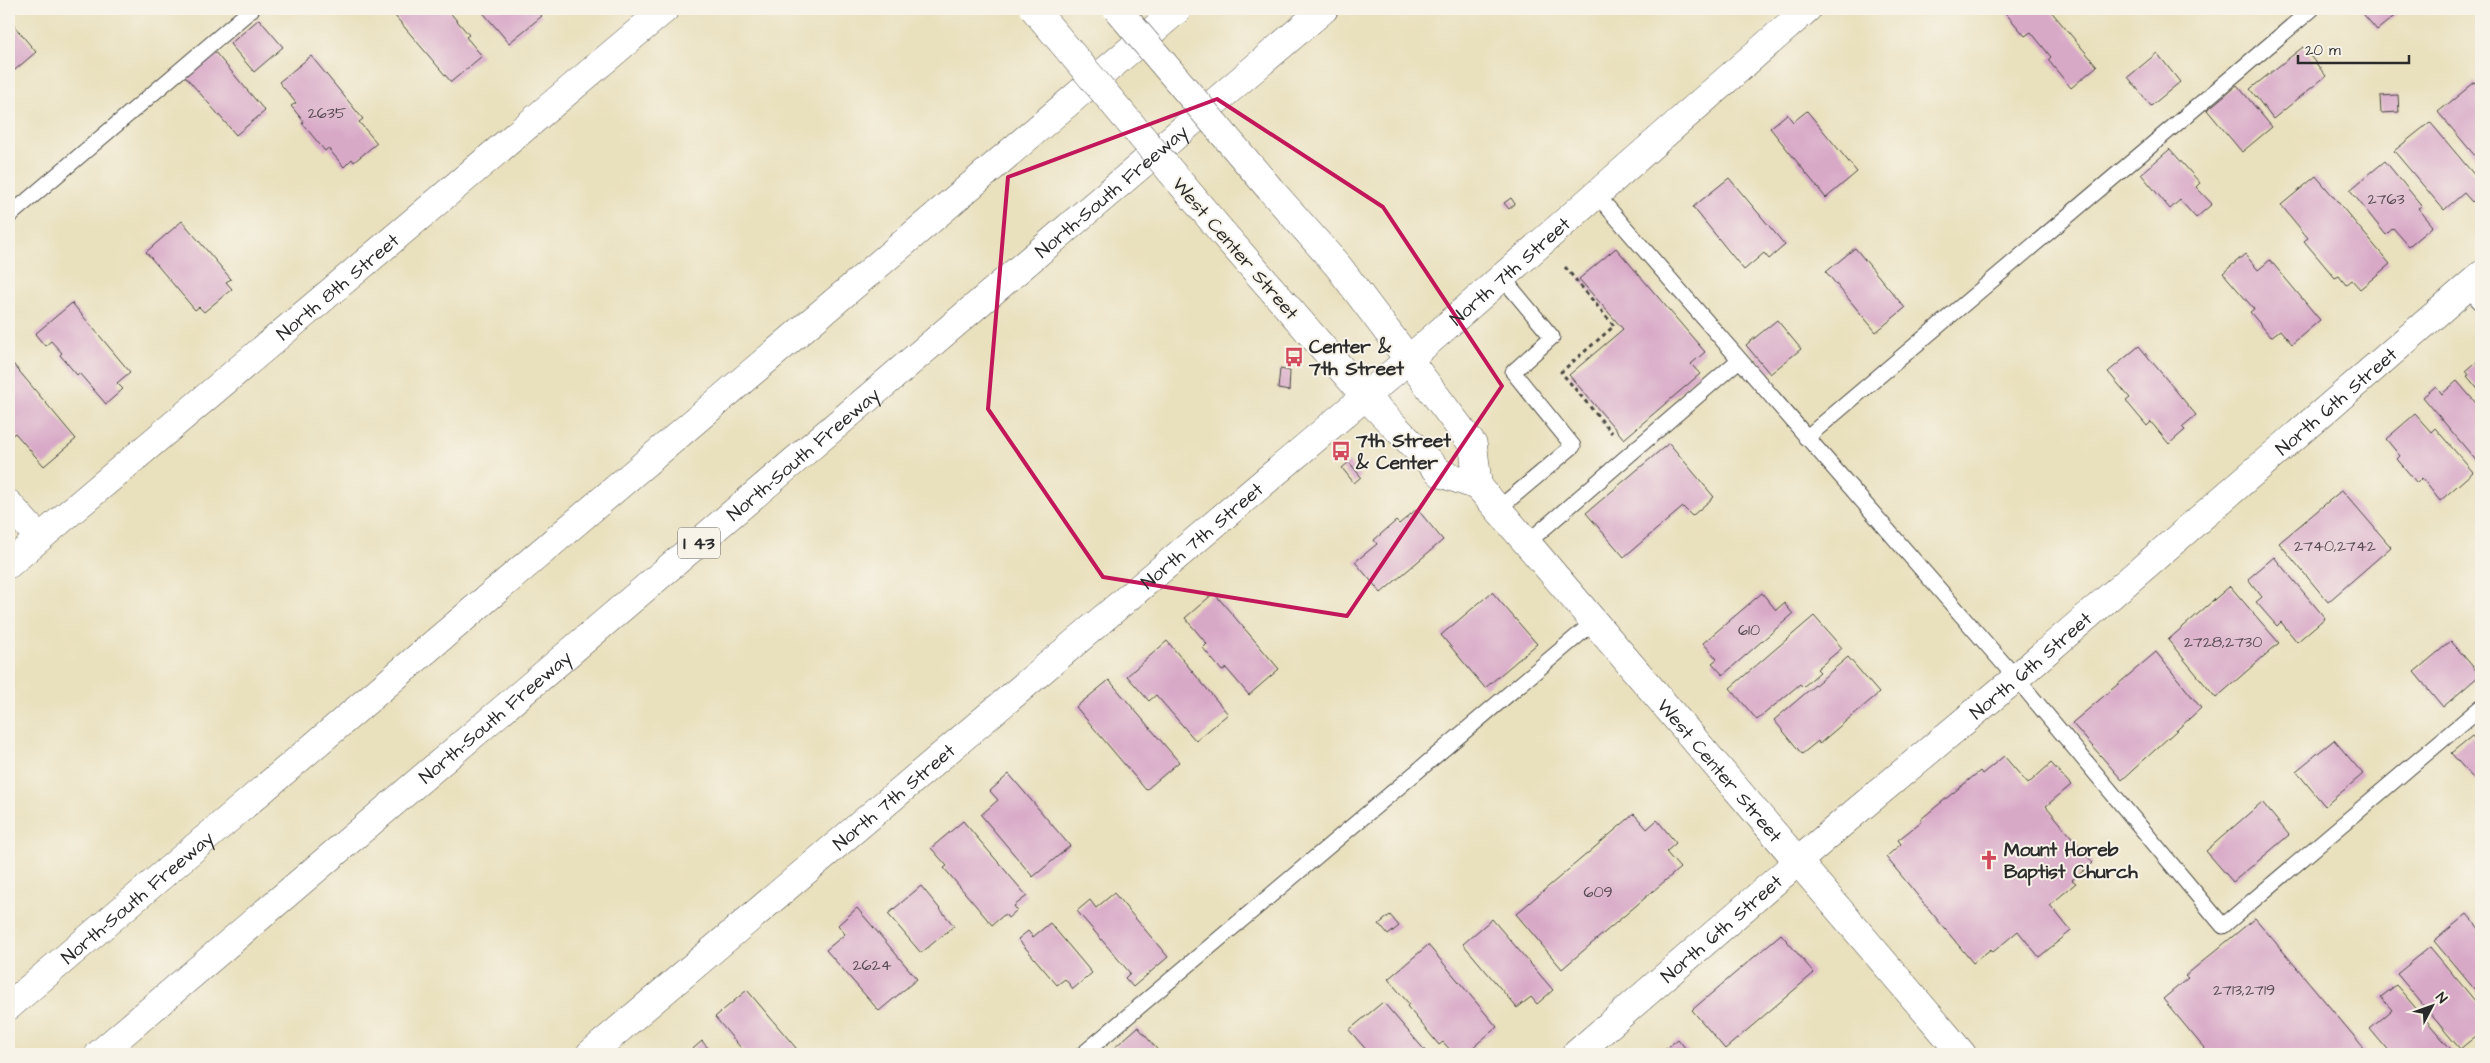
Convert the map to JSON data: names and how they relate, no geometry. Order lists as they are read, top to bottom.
{
  "streets": {
    "main road": [
      "North-South Freeway",
      "West Center Street",
      "North 7th Street",
      "North 8th Street",
      "North 6th Street",
      "I 43"
    ]
  },
  "crossings": [
    ["West Center Street", "North 7th Street"],
    ["West Center Street", "North 6th Street"]
  ],
  "places": {
    "bus stop": ["Center & 7th Street", "7th Street & Center"],
    "church": ["Mount Horeb Baptist Church"]
  },
  "house_numbers": [
    "2635",
    "2763",
    "2740,2742",
    "610",
    "2728,2730",
    "609",
    "2624",
    "2713,2719"
  ],
  "scale_bar": "20 m",
  "north": "top right"
}
